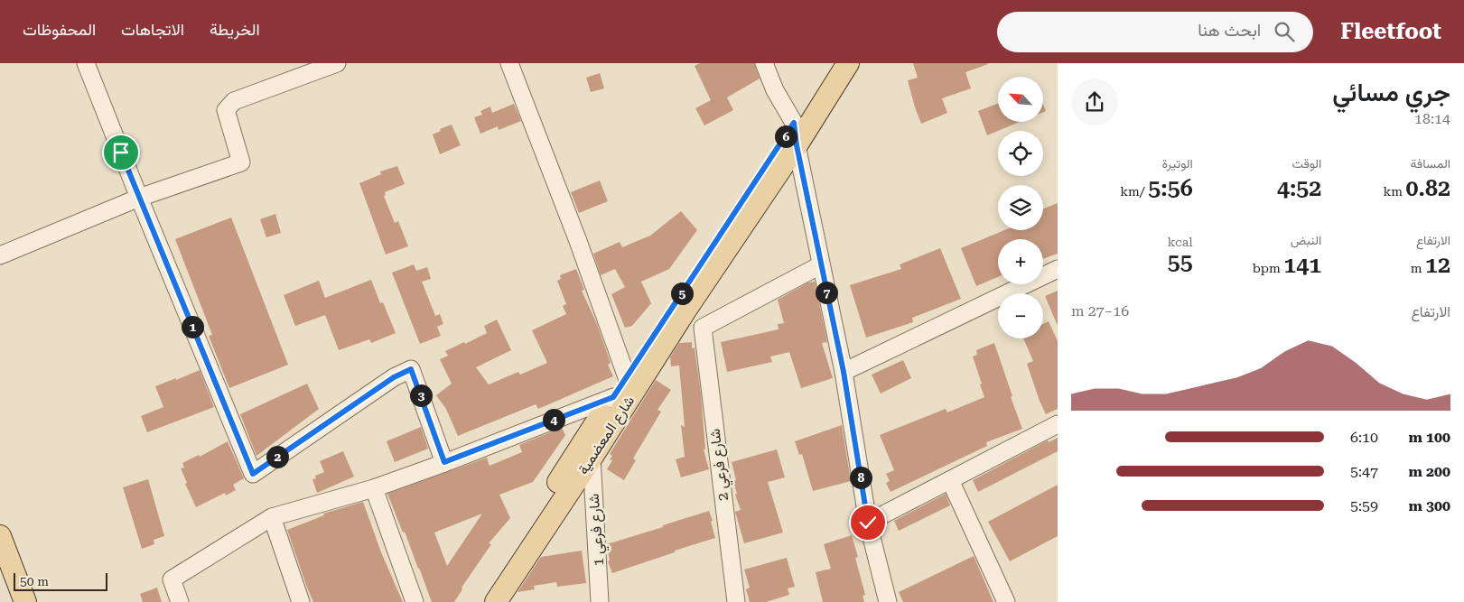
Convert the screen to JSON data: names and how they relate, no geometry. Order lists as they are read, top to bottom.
{
  "streets": {
    "main road": ["شارع المعضمية"],
    "street": ["شارع فرعي 2", "شارع فرعي 1"]
  },
  "crossings": [
    ["شارع المعضمية", "شارع فرعي 1"]
  ],
  "scale_bar": "50 m",
  "north": "top left",
  "page": {
    "header": "Fleetfoot",
    "search": "ابحث هنا",
    "nav": ["الخريطة", "الاتجاهات", "المحفوظات"],
    "heading": ["جري مسائي", "18:14"],
    "map_buttons": ["+", "−"],
    "pins": [
      "6",
      "7",
      "5",
      "1",
      "3",
      "4",
      "2",
      "8"
    ],
    "stats": [
      ["المسافة", "0.82 km"],
      ["الوقت", "4:52"],
      ["الوتيرة", "5:56 /km"],
      ["الارتفاع", "12 m"],
      ["النبض", "141 bpm"],
      ["kcal", "55"]
    ],
    "chart": ["الارتفاع", "16–27 m"],
    "list": [
      {
        "name": "100 m",
        "note": "6:10"
      },
      {
        "name": "200 m",
        "note": "5:47"
      },
      {
        "name": "300 m",
        "note": "5:59"
      }
    ],
    "scale": "50 m"
  }
}
